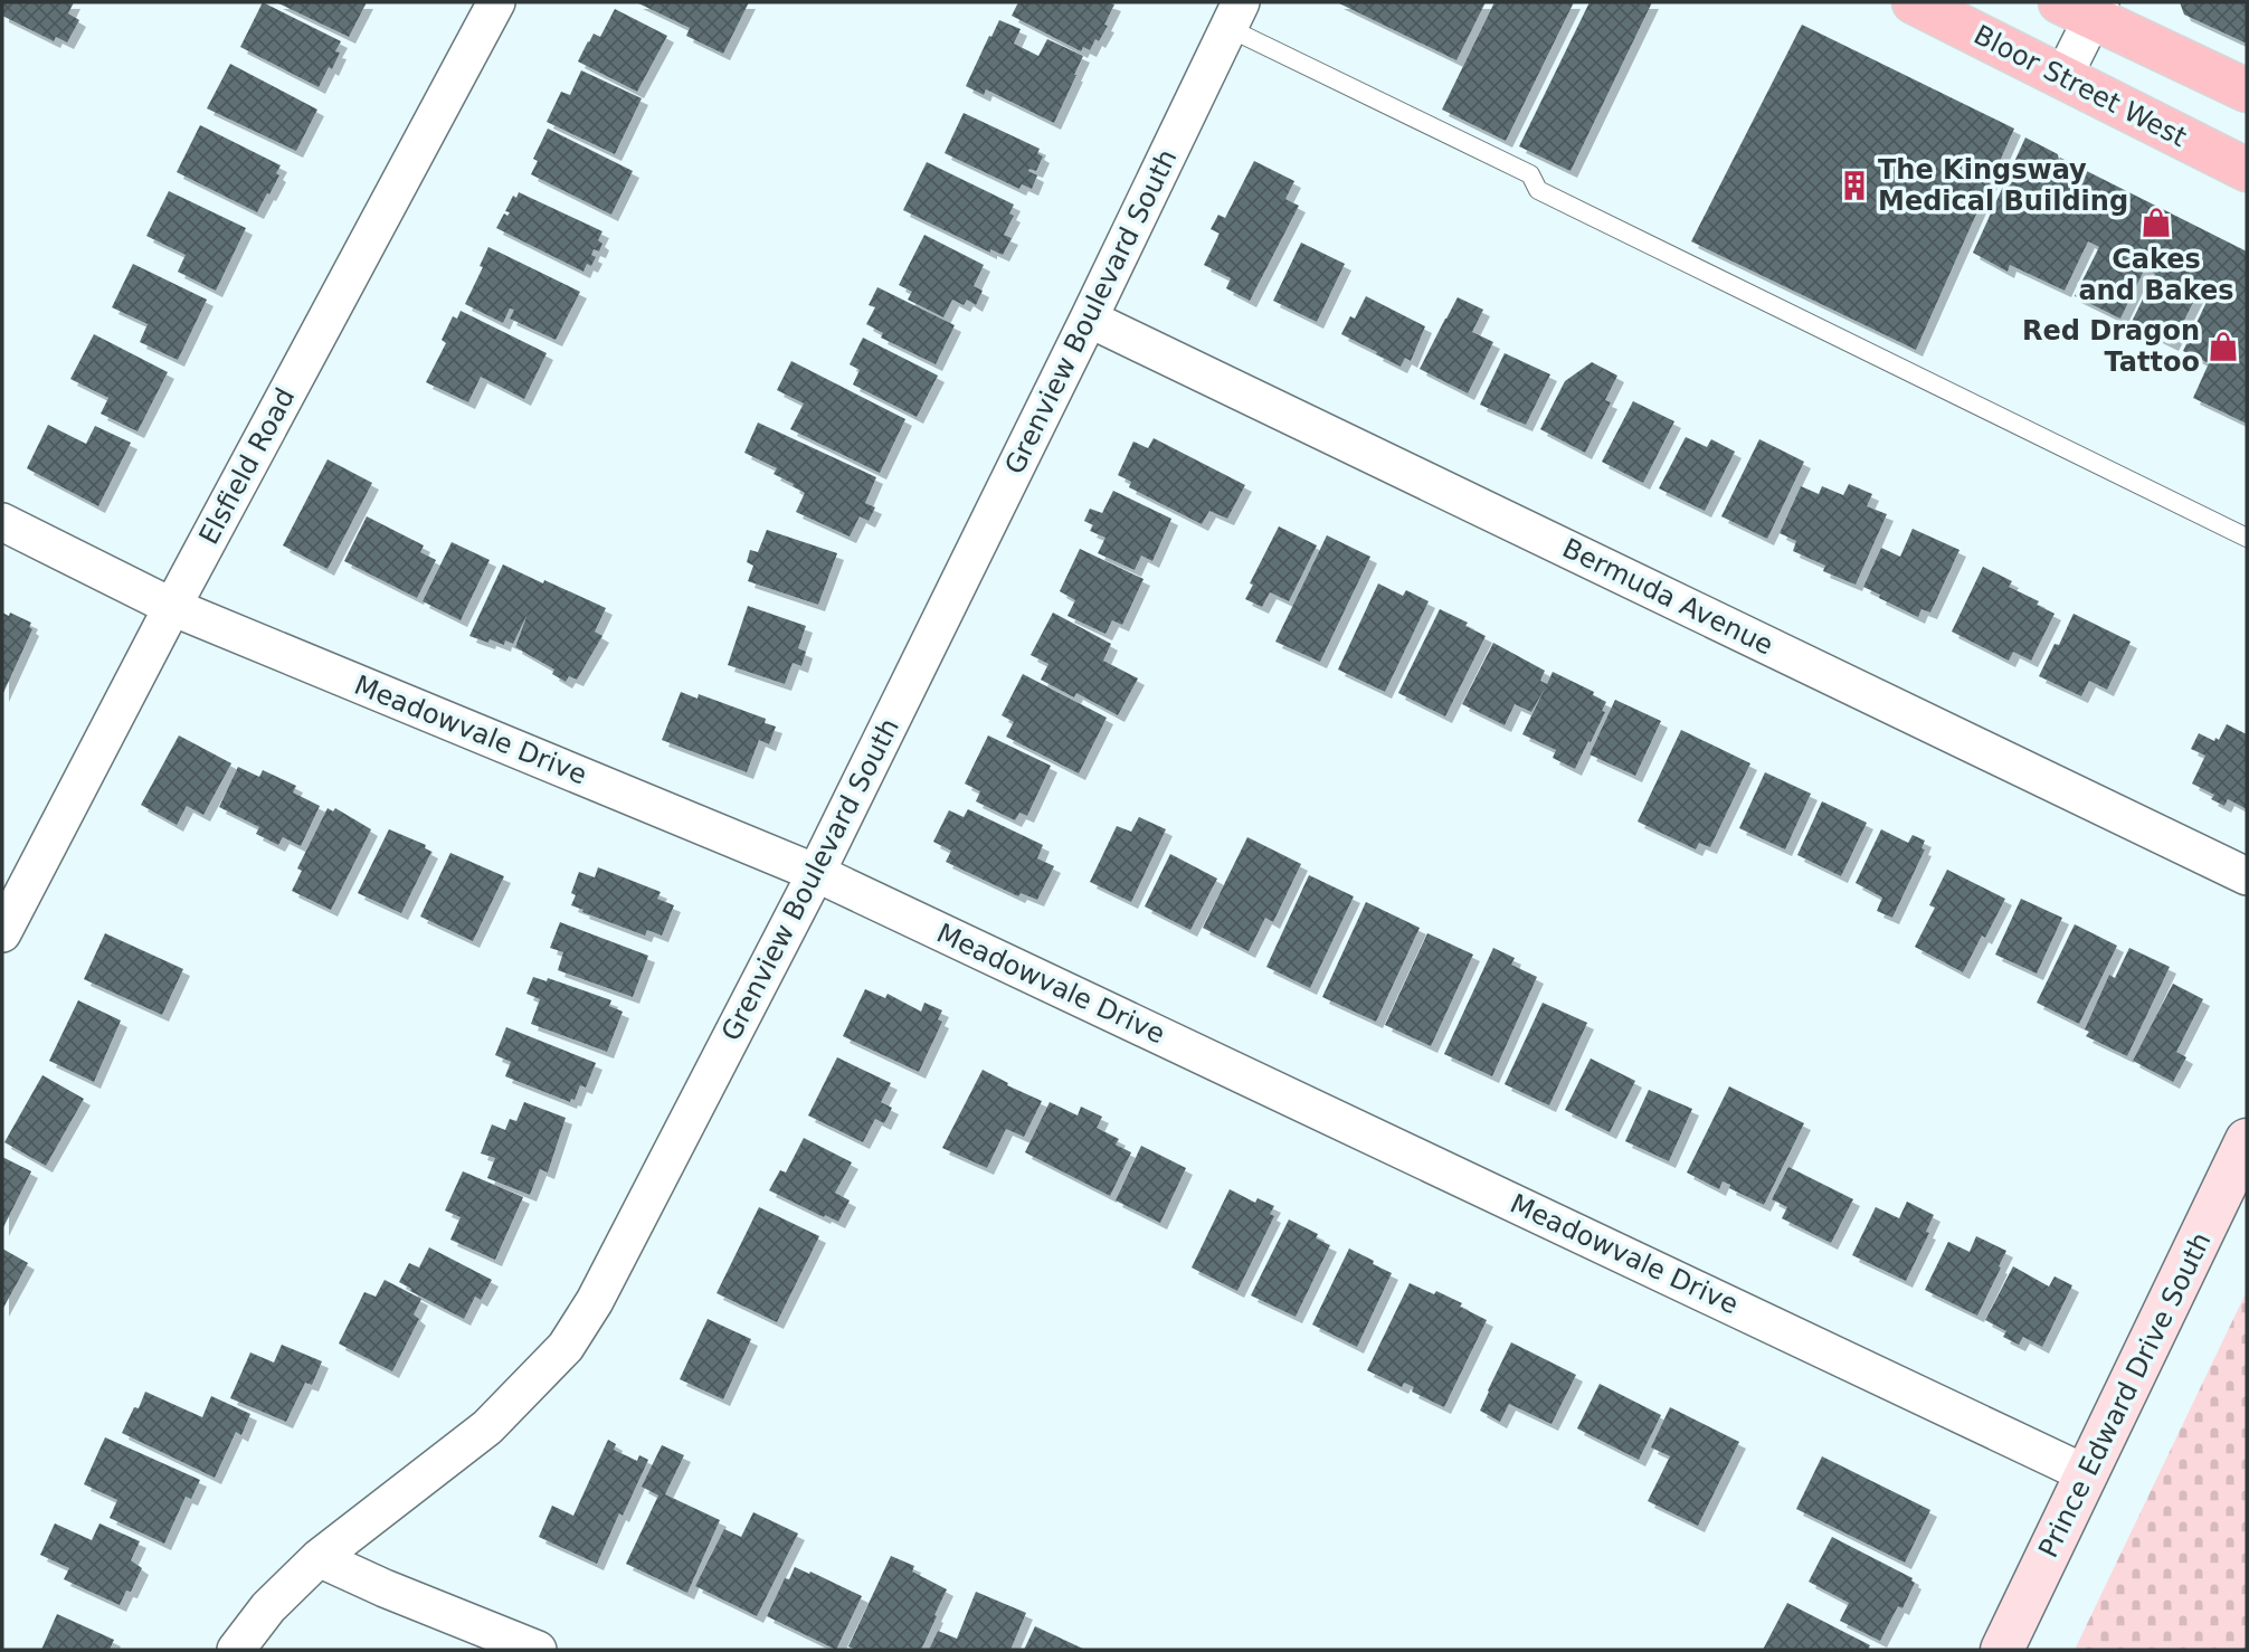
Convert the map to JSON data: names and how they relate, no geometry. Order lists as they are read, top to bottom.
{
  "streets": {
    "main road": ["Bloor Street West"],
    "street": [
      "Grenview Boulevard South",
      "Elsfield Road",
      "Bermuda Avenue",
      "Meadowvale Drive",
      "Prince Edward Drive South"
    ]
  },
  "crossings": [
    ["Grenview Boulevard South", "Bermuda Avenue"],
    ["Grenview Boulevard South", "Meadowvale Drive"],
    ["Elsfield Road", "Meadowvale Drive"],
    ["Meadowvale Drive", "Prince Edward Drive South"]
  ],
  "places": {
    "building": ["The Kingsway Medical Building"],
    "shop": ["Cakes and Bakes", "Red Dragon Tattoo"]
  }
}
